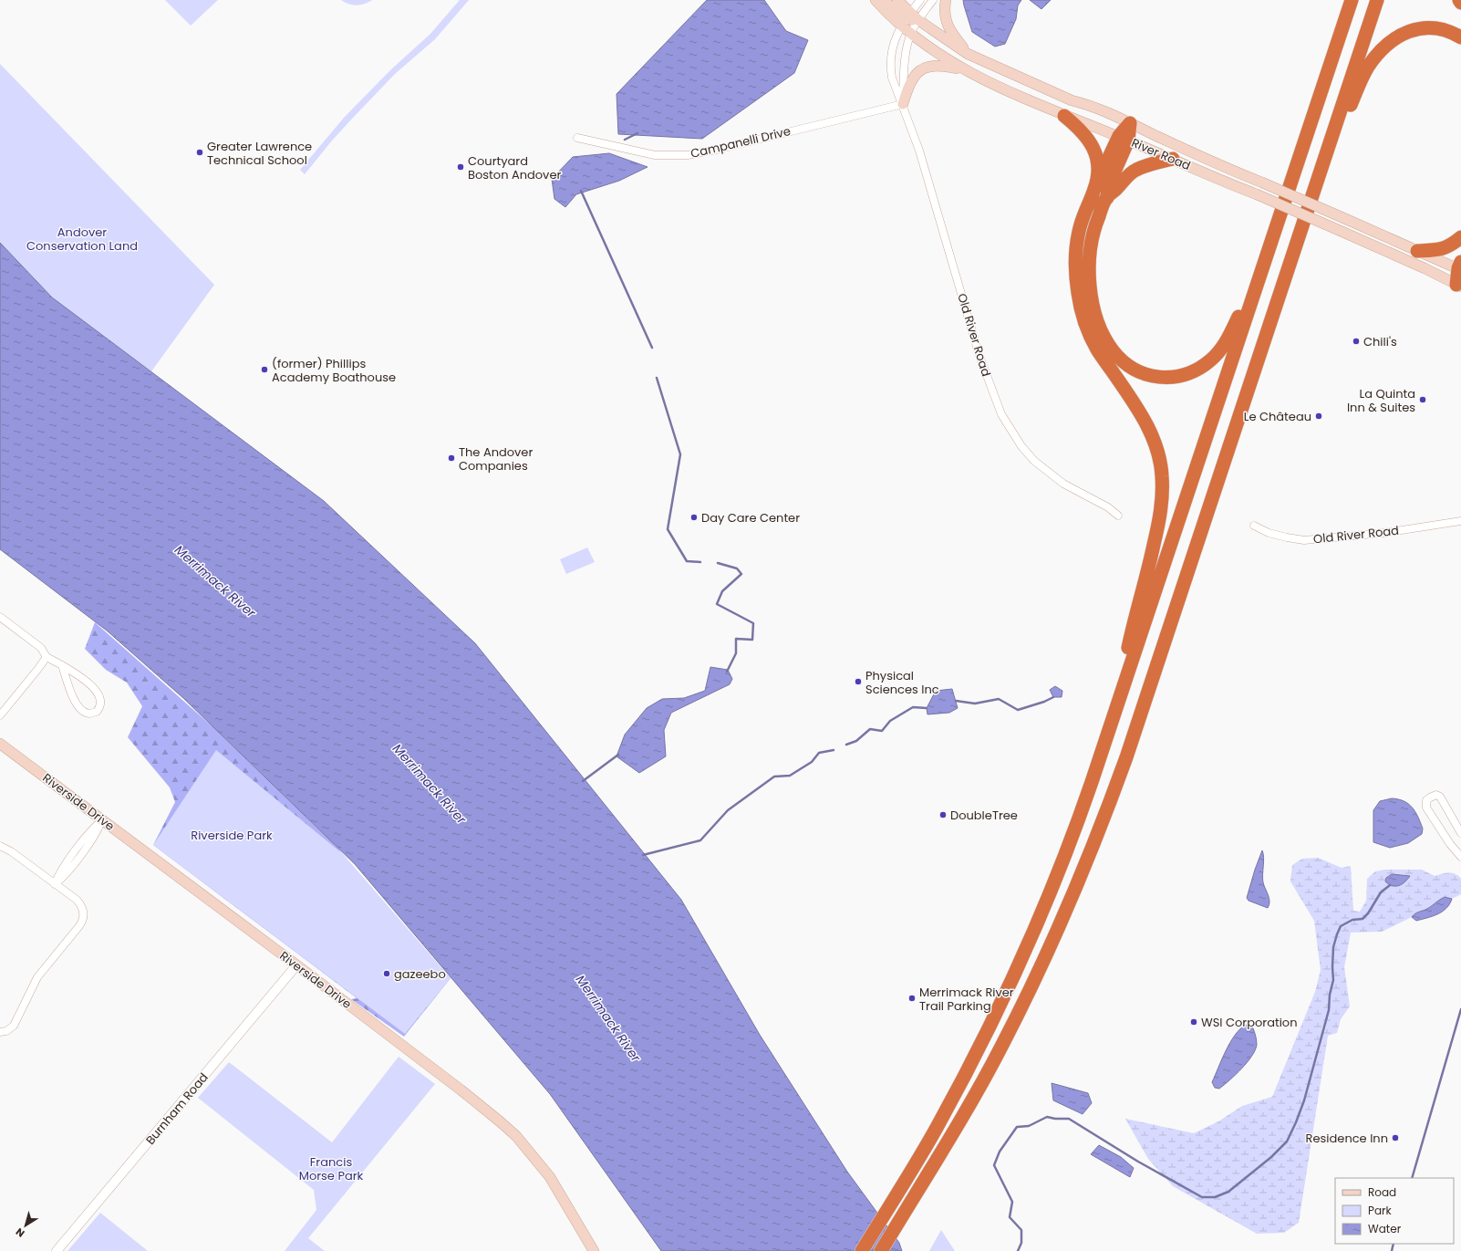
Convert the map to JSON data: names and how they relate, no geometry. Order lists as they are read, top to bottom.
{
  "streets": {
    "main road": ["River Road", "Riverside Drive"],
    "street": ["Campanelli Drive", "Old River Road", "Burnham Road"]
  },
  "crossings": [
    ["Campanelli Drive", "Old River Road"],
    ["River Road", "Old River Road"],
    ["Riverside Drive", "Burnham Road"]
  ],
  "water": ["Merrimack River"],
  "parks": ["Andover Conservation Land", "Riverside Park", "Francis Morse Park"],
  "places": [
    "Greater Lawrence Technical School",
    "Courtyard Boston Andover",
    "Chili's",
    "(former) Phillips Academy Boathouse",
    "La Quinta Inn & Suites",
    "Le Château",
    "The Andover Companies",
    "Day Care Center",
    "Physical Sciences Inc",
    "DoubleTree",
    "gazeebo",
    "Merrimack River Trail Parking",
    "WSI Corporation",
    "Residence Inn"
  ],
  "legend": ["Road", "Park", "Water"],
  "north": "bottom left"
}
